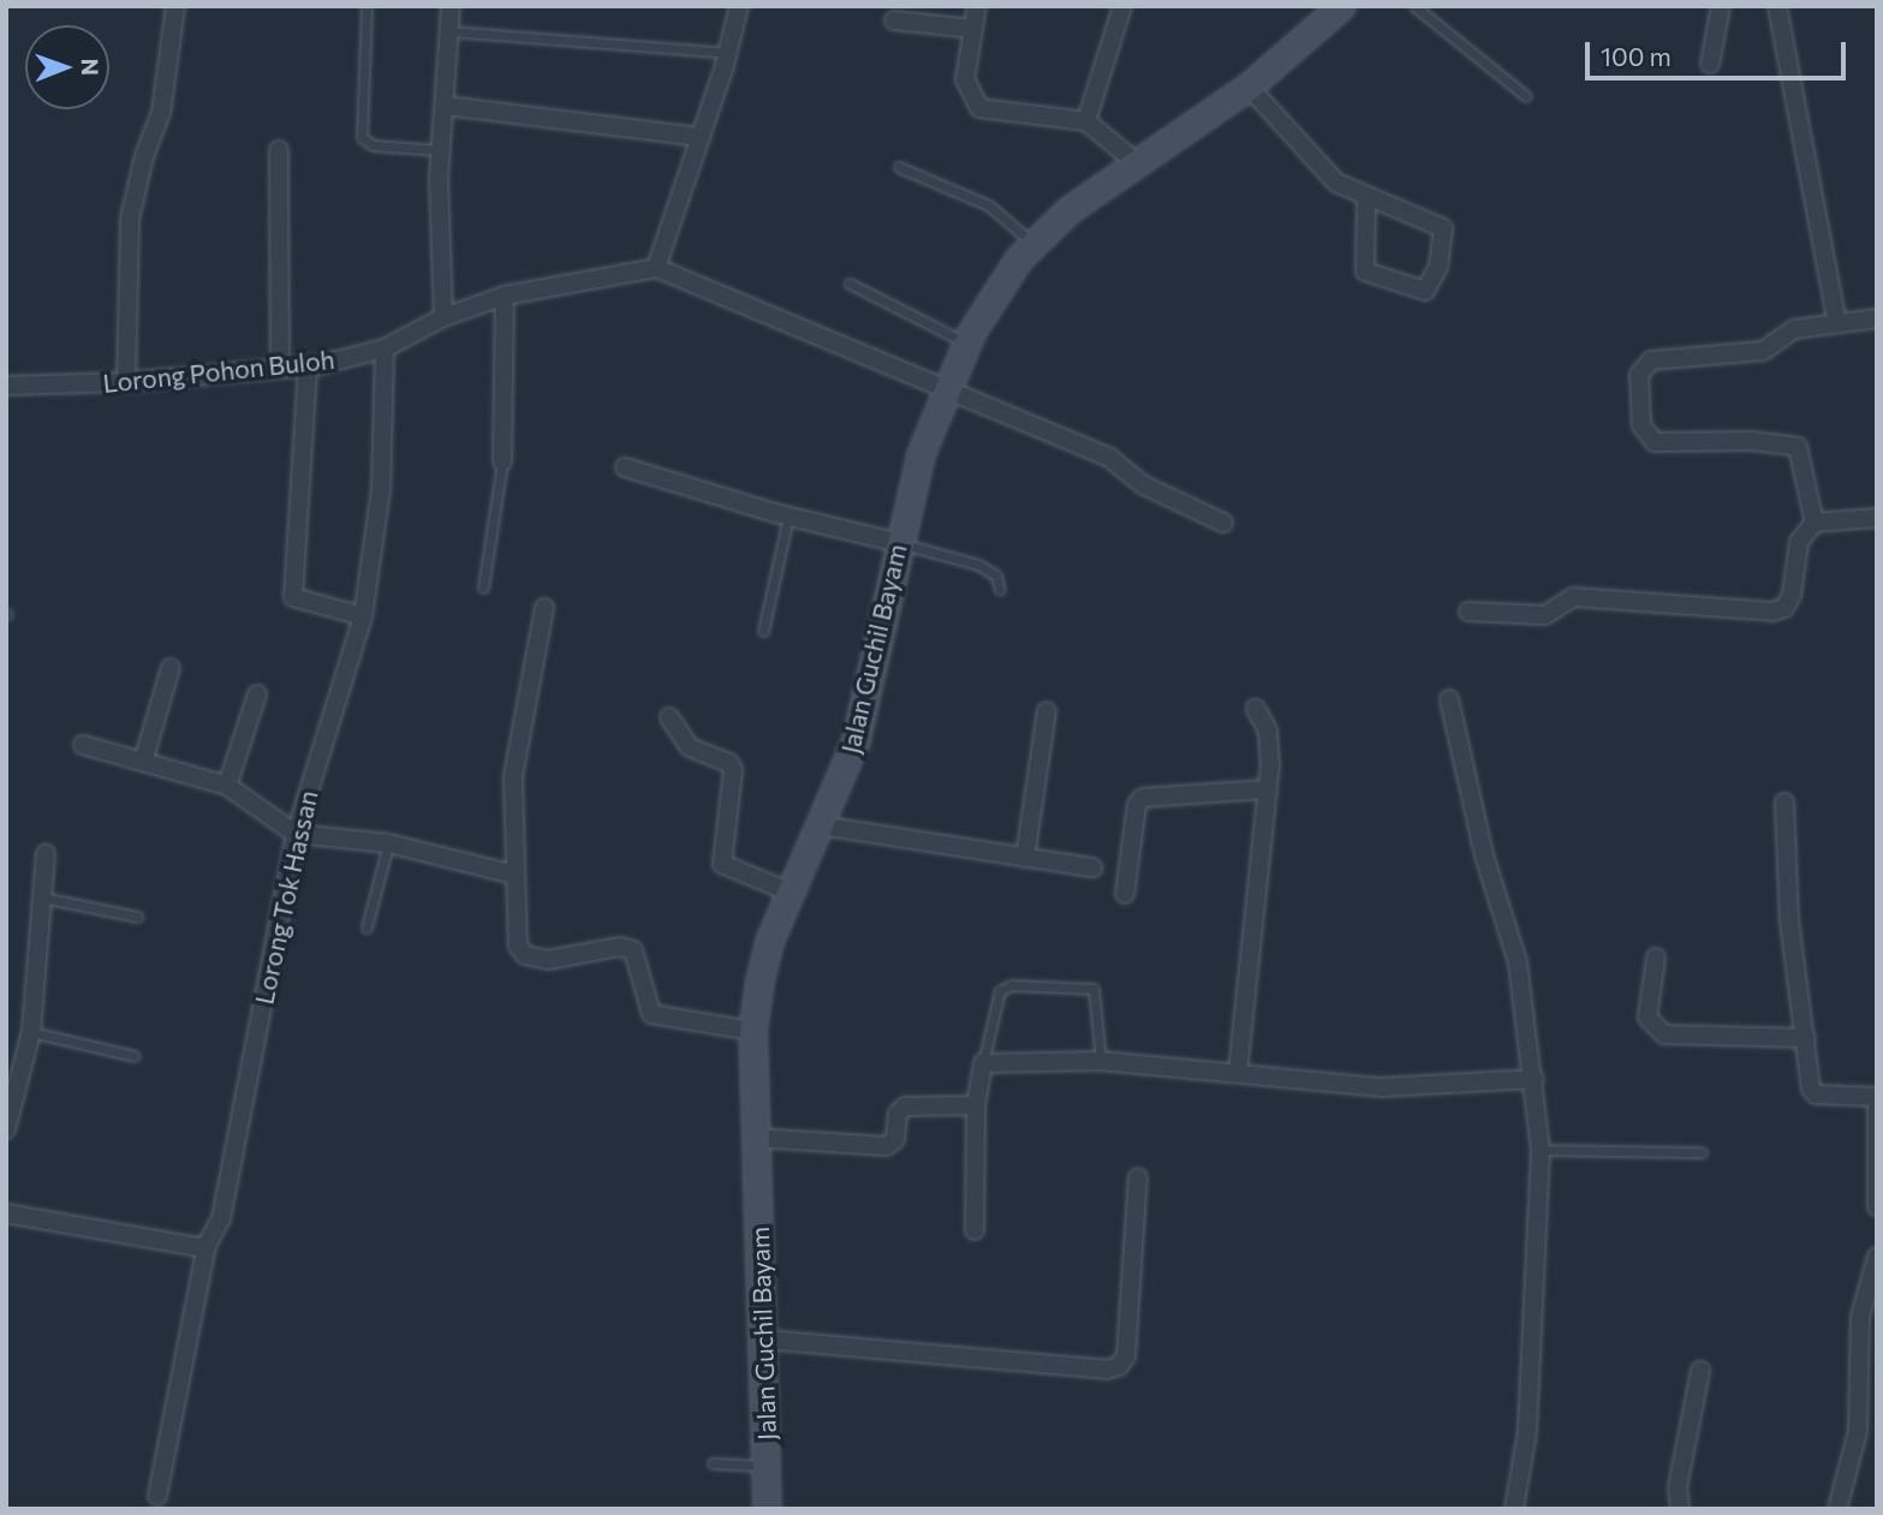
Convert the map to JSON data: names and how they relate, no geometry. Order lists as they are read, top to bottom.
{
  "streets": {
    "main road": ["Jalan Guchil Bayam"],
    "street": ["Lorong Pohon Buloh", "Lorong Tok Hassan"]
  },
  "crossings": [
    ["Lorong Pohon Buloh", "Lorong Tok Hassan"]
  ],
  "scale_bar": "100 m",
  "north": "right"
}
